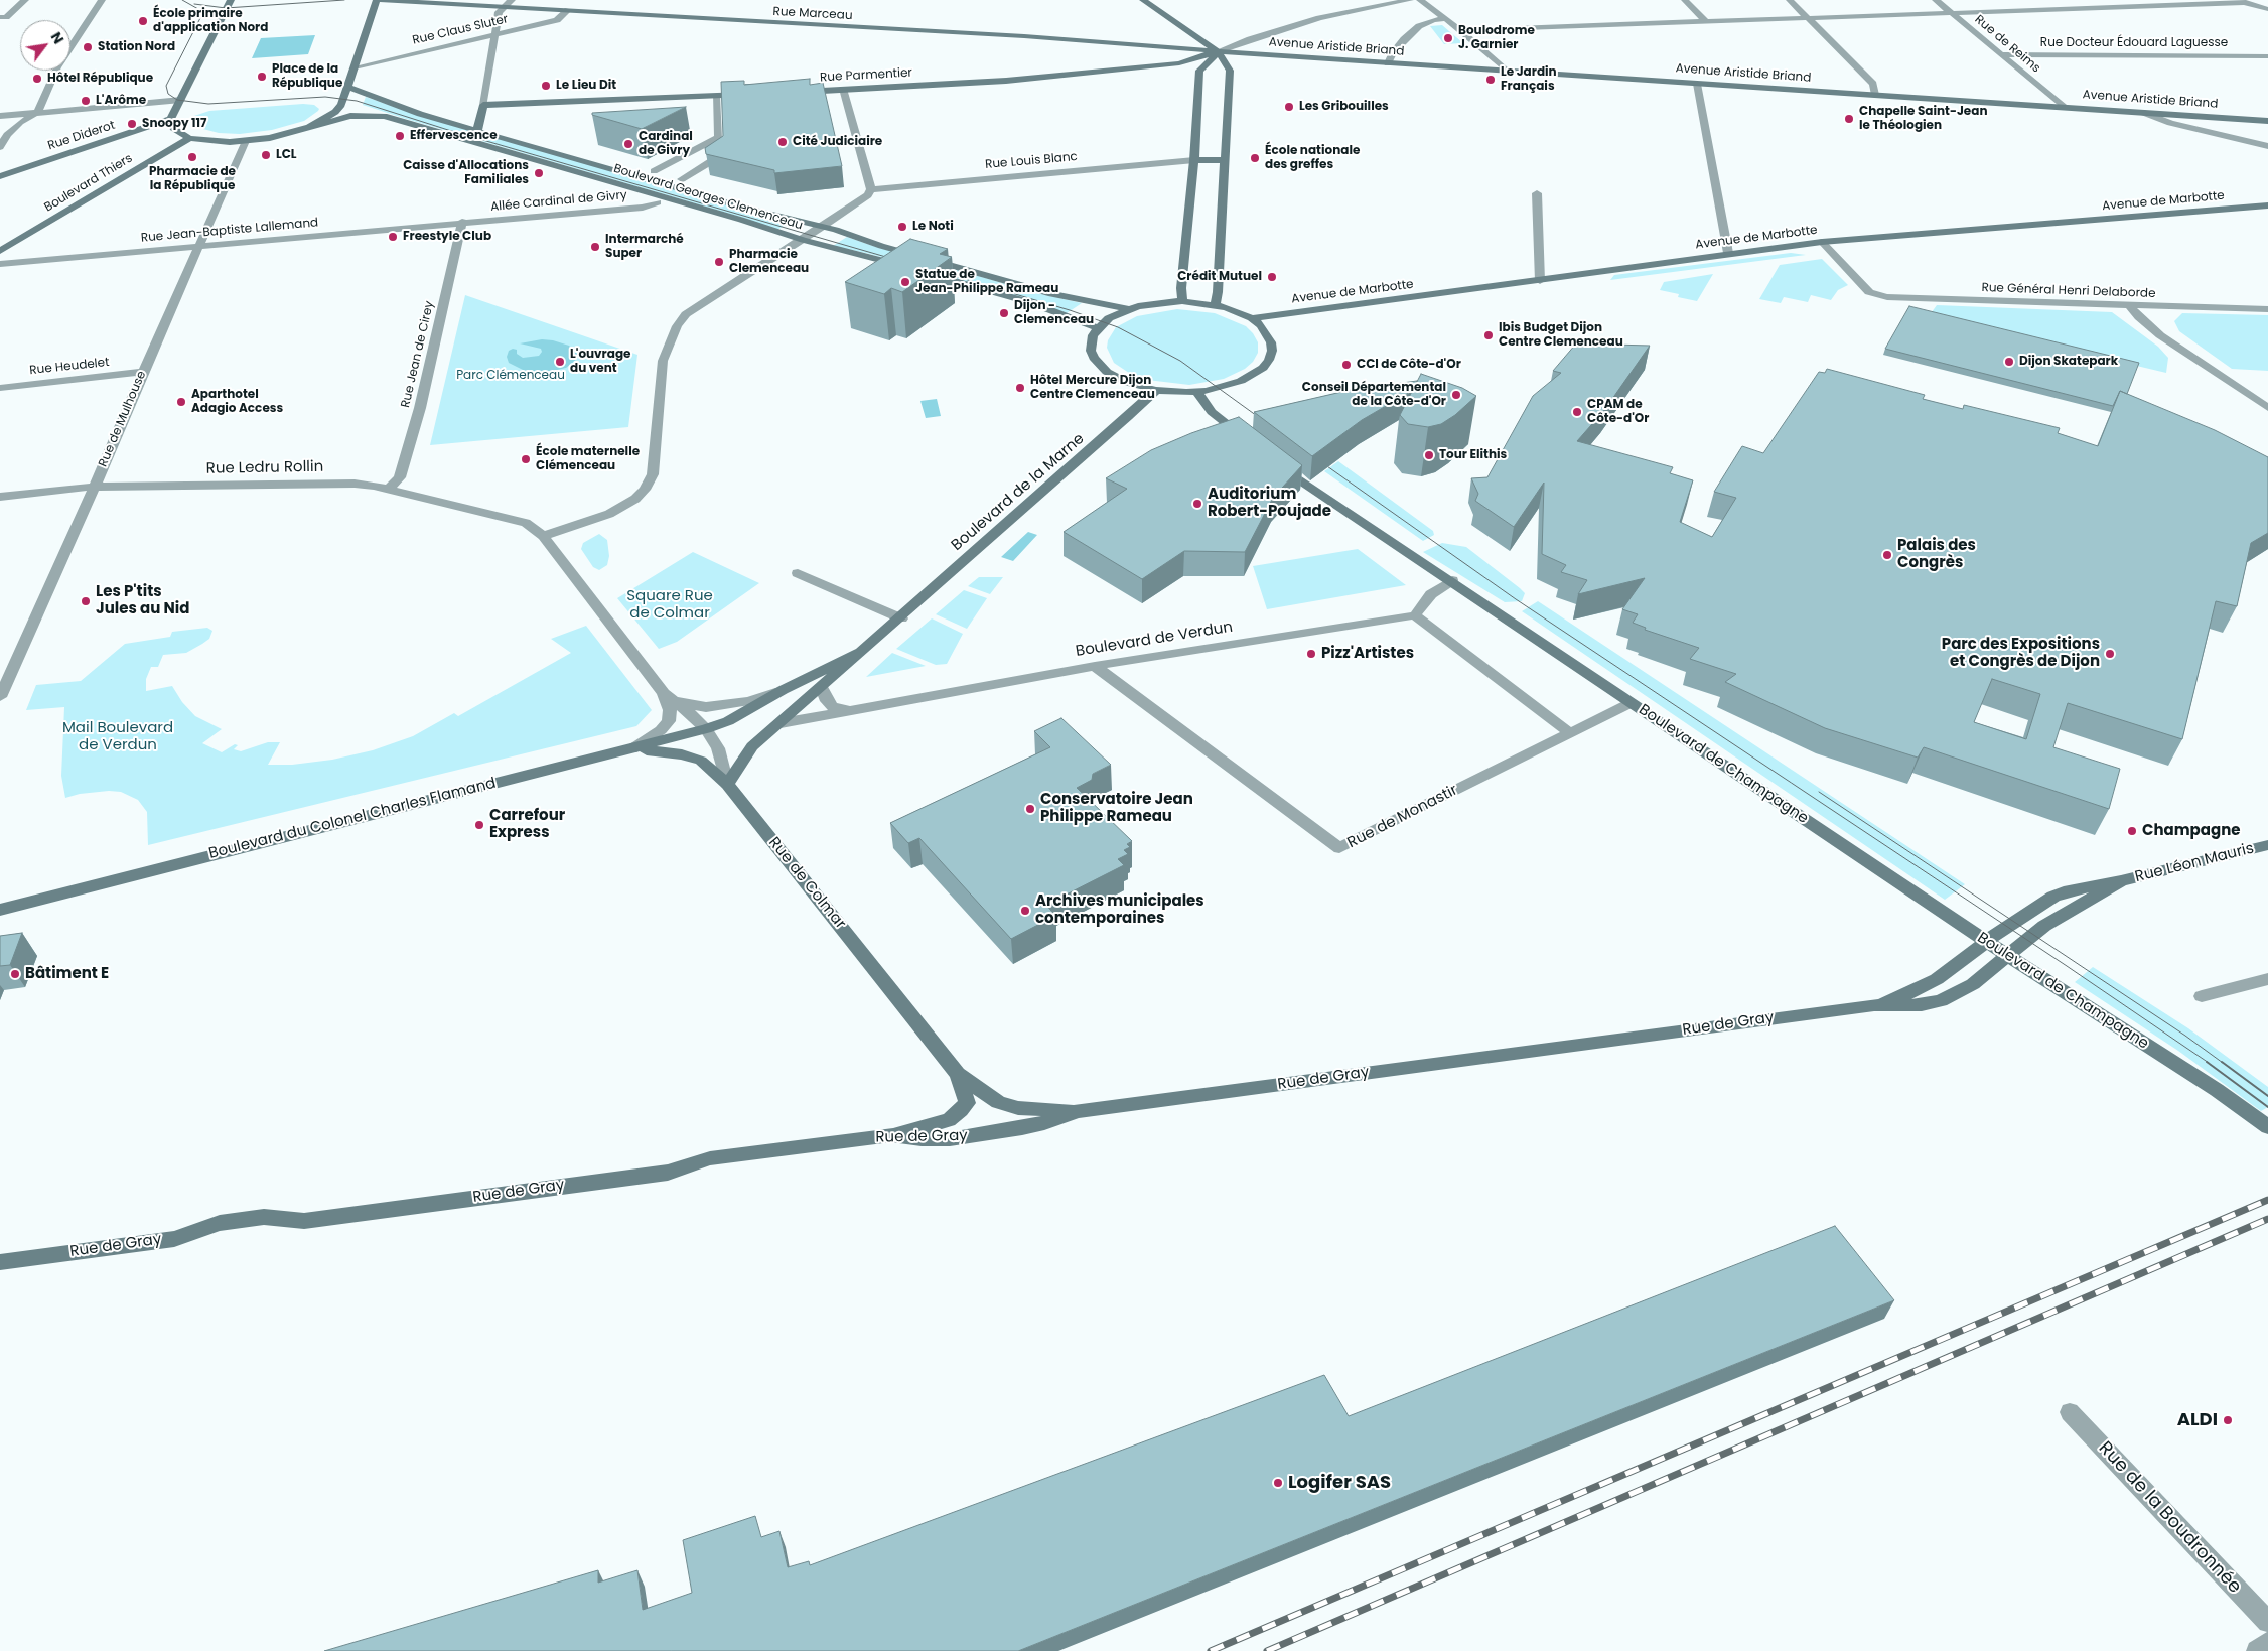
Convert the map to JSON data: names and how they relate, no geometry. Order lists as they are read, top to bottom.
{
  "streets": {
    "main road": [
      "Rue Marceau",
      "Avenue Aristide Briand",
      "Rue Parmentier",
      "Rue Diderot",
      "Boulevard Thiers",
      "Boulevard Georges Clemenceau",
      "Avenue de Marbotte",
      "Boulevard de la Marne",
      "Boulevard de Champagne",
      "Boulevard du Colonel Charles Flamand",
      "Rue Léon Mauris",
      "Rue de Colmar",
      "Rue de Gray"
    ],
    "street": [
      "Rue Claus Sluter",
      "Rue Docteur Édouard Laguesse",
      "Rue de Reims",
      "Rue Louis Blanc",
      "Allée Cardinal de Givry",
      "Rue Jean-Baptiste Lallemand",
      "Rue Général Henri Delaborde",
      "Rue Jean de Cirey",
      "Rue Heudelet",
      "Rue de Mulhouse",
      "Rue Ledru Rollin",
      "Boulevard de Verdun",
      "Rue de Monastir",
      "Rue de la Boudronnée"
    ]
  },
  "crossings": [
    ["Rue Marceau", "Rue Claus Sluter"],
    ["Rue Marceau", "Avenue Aristide Briand"],
    ["Rue Marceau", "Rue Parmentier"],
    ["Rue Docteur Édouard Laguesse", "Rue de Reims"],
    ["Rue de Reims", "Avenue Aristide Briand"],
    ["Avenue Aristide Briand", "Rue Parmentier"],
    ["Allée Cardinal de Givry", "Rue Jean-Baptiste Lallemand"],
    ["Allée Cardinal de Givry", "Rue Jean de Cirey"],
    ["Avenue de Marbotte", "Rue Général Henri Delaborde"],
    ["Rue Jean-Baptiste Lallemand", "Rue Jean de Cirey"],
    ["Rue Jean-Baptiste Lallemand", "Rue de Mulhouse"],
    ["Rue Jean de Cirey", "Rue Ledru Rollin"],
    ["Rue Heudelet", "Rue de Mulhouse"],
    ["Rue de Mulhouse", "Rue Ledru Rollin"],
    ["Rue Ledru Rollin", "Rue de Colmar"],
    ["Boulevard de la Marne", "Boulevard de Verdun"],
    ["Boulevard de la Marne", "Boulevard du Colonel Charles Flamand"],
    ["Boulevard de la Marne", "Rue de Colmar"],
    ["Boulevard de Verdun", "Rue de Monastir"],
    ["Boulevard de Champagne", "Rue de Monastir"],
    ["Boulevard de Champagne", "Rue Léon Mauris"],
    ["Boulevard de Champagne", "Rue de Gray"],
    ["Boulevard du Colonel Charles Flamand", "Rue de Colmar"],
    ["Rue Léon Mauris", "Rue de Gray"],
    ["Rue de Colmar", "Rue de Gray"]
  ],
  "parks": ["Parc Clémenceau", "Square Rue de Colmar", "Mail Boulevard de Verdun"],
  "places": [
    "École primaire d'application Nord",
    "Boulodrome J. Garnier",
    "Station Nord",
    "Place de la République",
    "Hôtel République",
    "Le Jardin Français",
    "Le Lieu Dit",
    "L'Arôme",
    "Les Gribouilles",
    "Chapelle Saint-Jean le Théologien",
    "Snoopy 117",
    "Effervescence",
    "Cité Judiciaire",
    "Cardinal de Givry",
    "LCL",
    "Pharmacie de la République",
    "École nationale des greffes",
    "Caisse d'Allocations Familiales",
    "Le Noti",
    "Freestyle Club",
    "Intermarché Super",
    "Pharmacie Clemenceau",
    "Crédit Mutuel",
    "Statue de Jean-Philippe Rameau",
    "Dijon - Clemenceau",
    "Ibis Budget Dijon Centre Clemenceau",
    "L'ouvrage du vent",
    "Dijon Skatepark",
    "CCI de Côte-d'Or",
    "Hôtel Mercure Dijon Centre Clemenceau",
    "Conseil Départemental de la Côte-d'Or",
    "Aparthotel Adagio Access",
    "CPAM de Côte-d'Or",
    "Tour Elithis",
    "École maternelle Clémenceau",
    "Auditorium Robert-Poujade",
    "Palais des Congrès",
    "Les P'tits Jules au Nid",
    "Pizz'Artistes",
    "Parc des Expositions et Congrès de Dijon",
    "Conservatoire Jean Philippe Rameau",
    "Carrefour Express",
    "Champagne",
    "Archives municipales contemporaines",
    "Bâtiment E",
    "ALDI",
    "Logifer SAS"
  ],
  "north": "top right"
}
